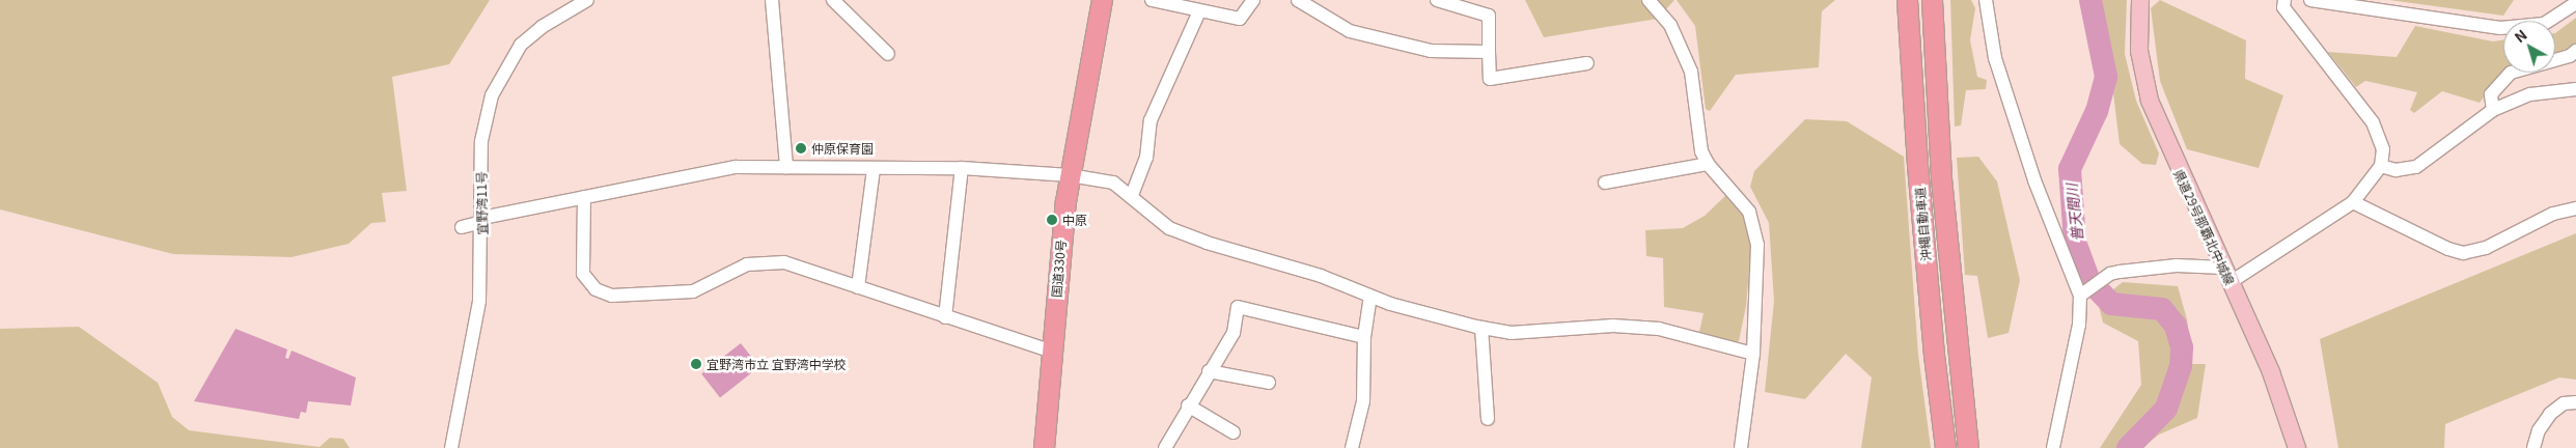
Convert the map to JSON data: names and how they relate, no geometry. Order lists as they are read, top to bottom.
{
  "streets": {
    "highway": ["沖縄自動車道", "国道330号"],
    "main road": ["県道29号那覇北中城線"],
    "street": ["宜野湾11号"]
  },
  "water": ["普天間川"],
  "places": ["仲原保育園", "中原", "宜野湾市立 宜野湾中学校"],
  "north": "top left"
}
